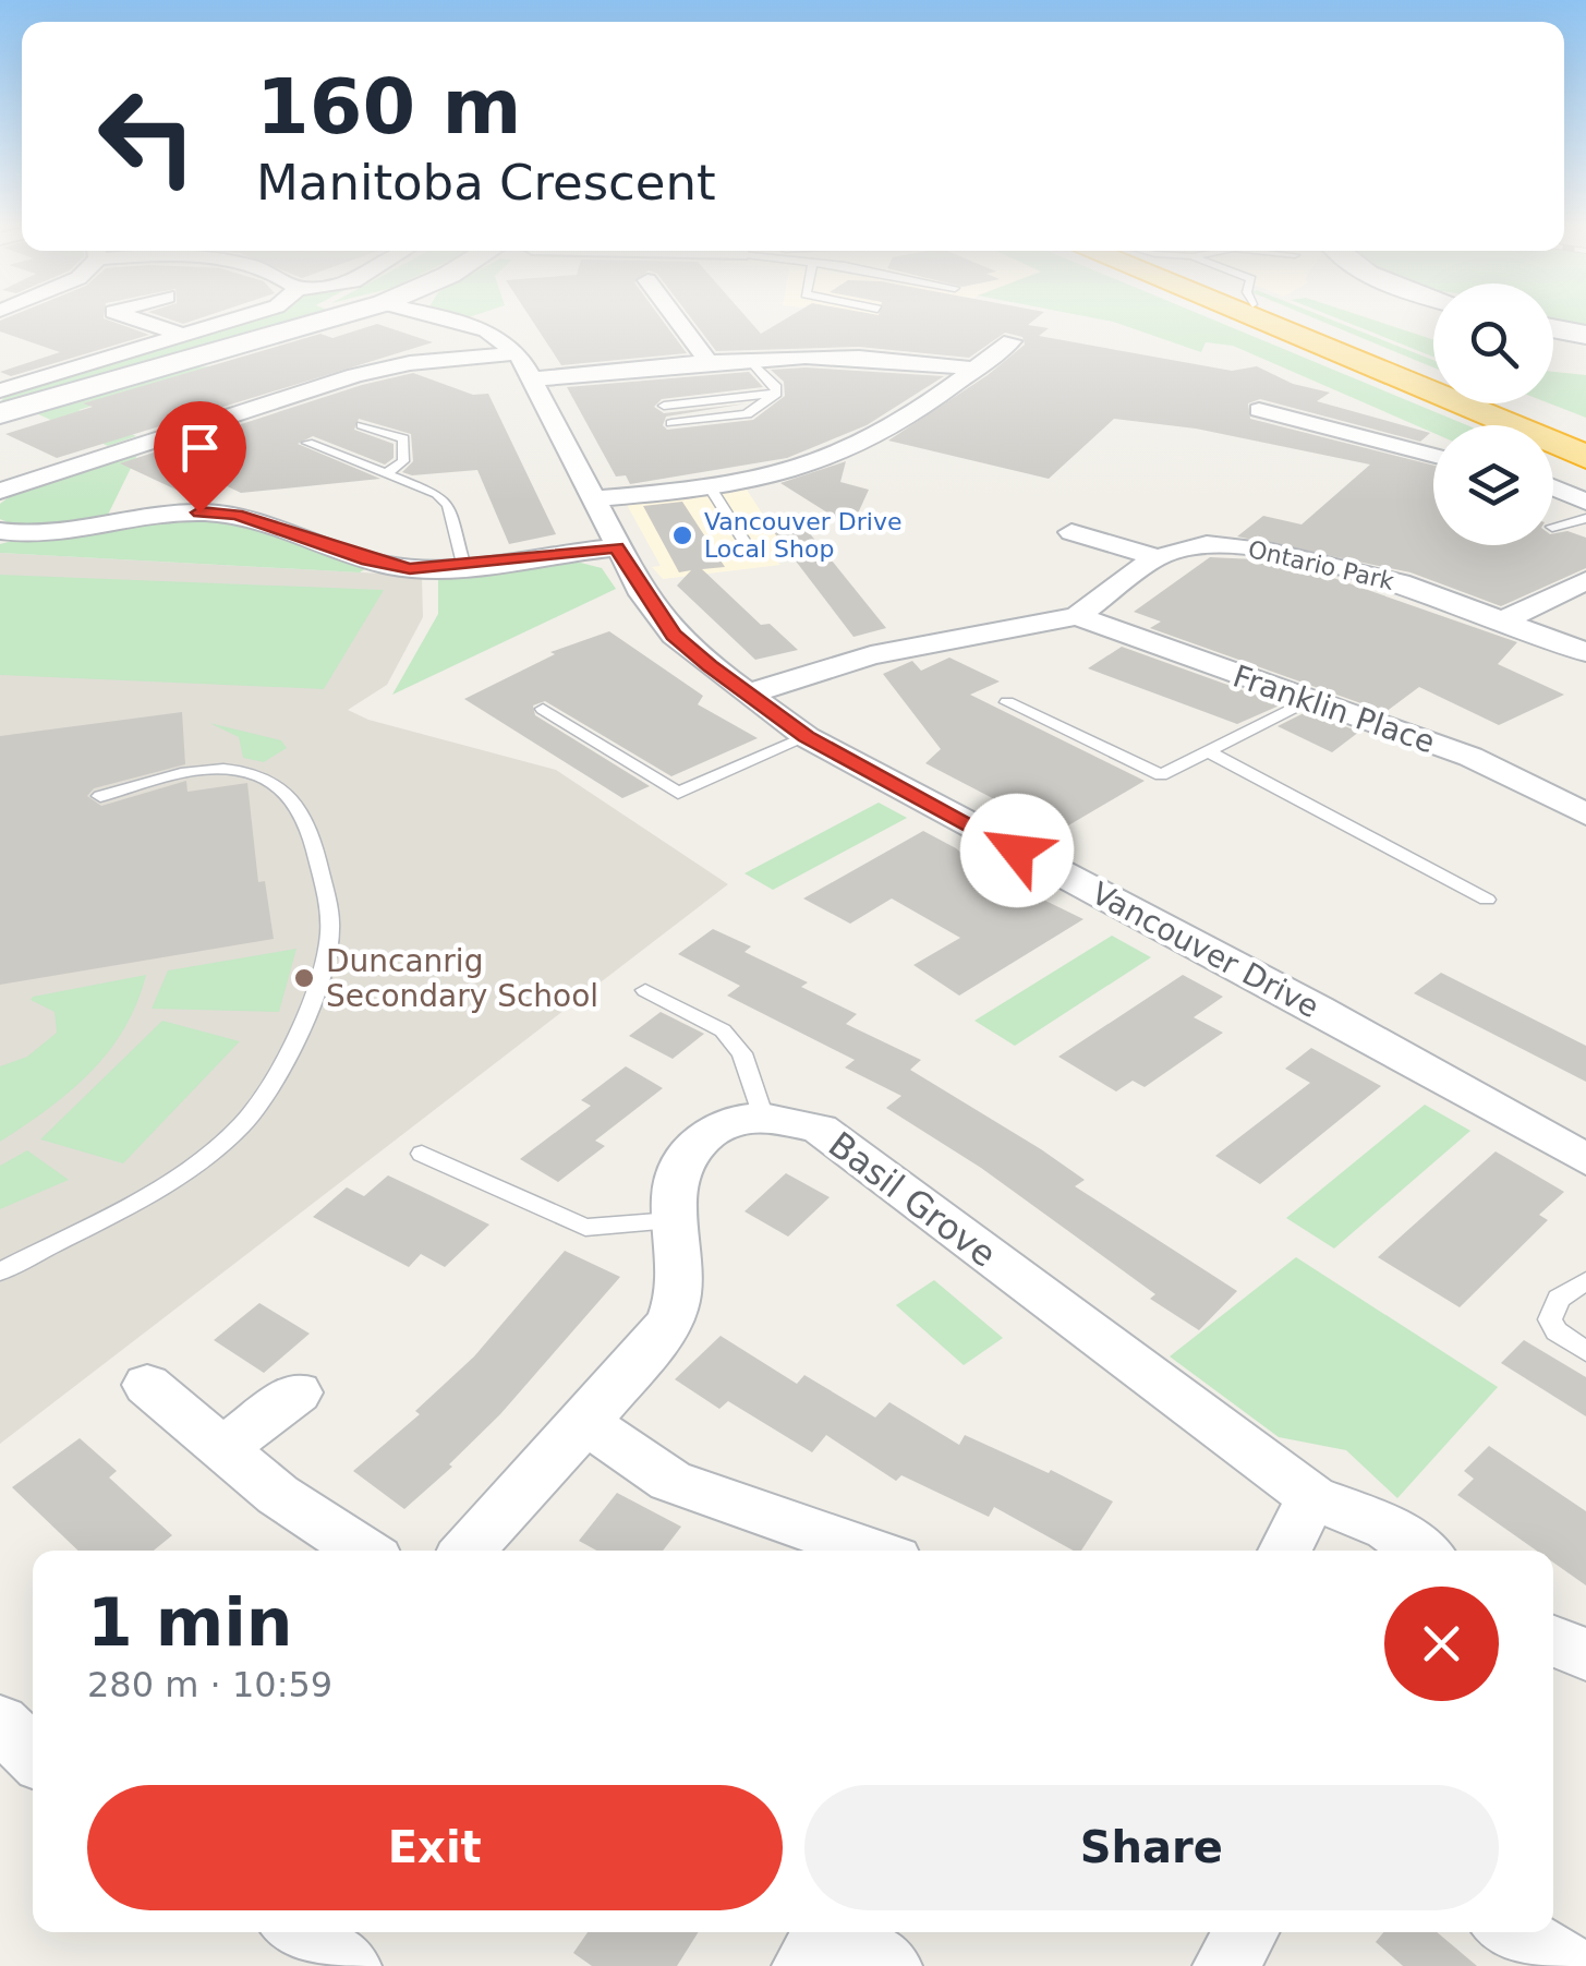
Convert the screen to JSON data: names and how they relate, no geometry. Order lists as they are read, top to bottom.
{
  "streets": {
    "street": [
      "Ontario Park",
      "Franklin Place",
      "Vancouver Drive",
      "Basil Grove"
    ]
  },
  "crossings": [
    ["Ontario Park", "Franklin Place"],
    ["Ontario Park", "Vancouver Drive"]
  ],
  "places": ["Vancouver Drive Local Shop", "Duncanrig Secondary School"],
  "page": {
    "turn": ["160 m", "Manitoba Crescent"],
    "heading": ["1 min", "280 m · 10:59"],
    "buttons": ["Exit", "Share"]
  }
}
